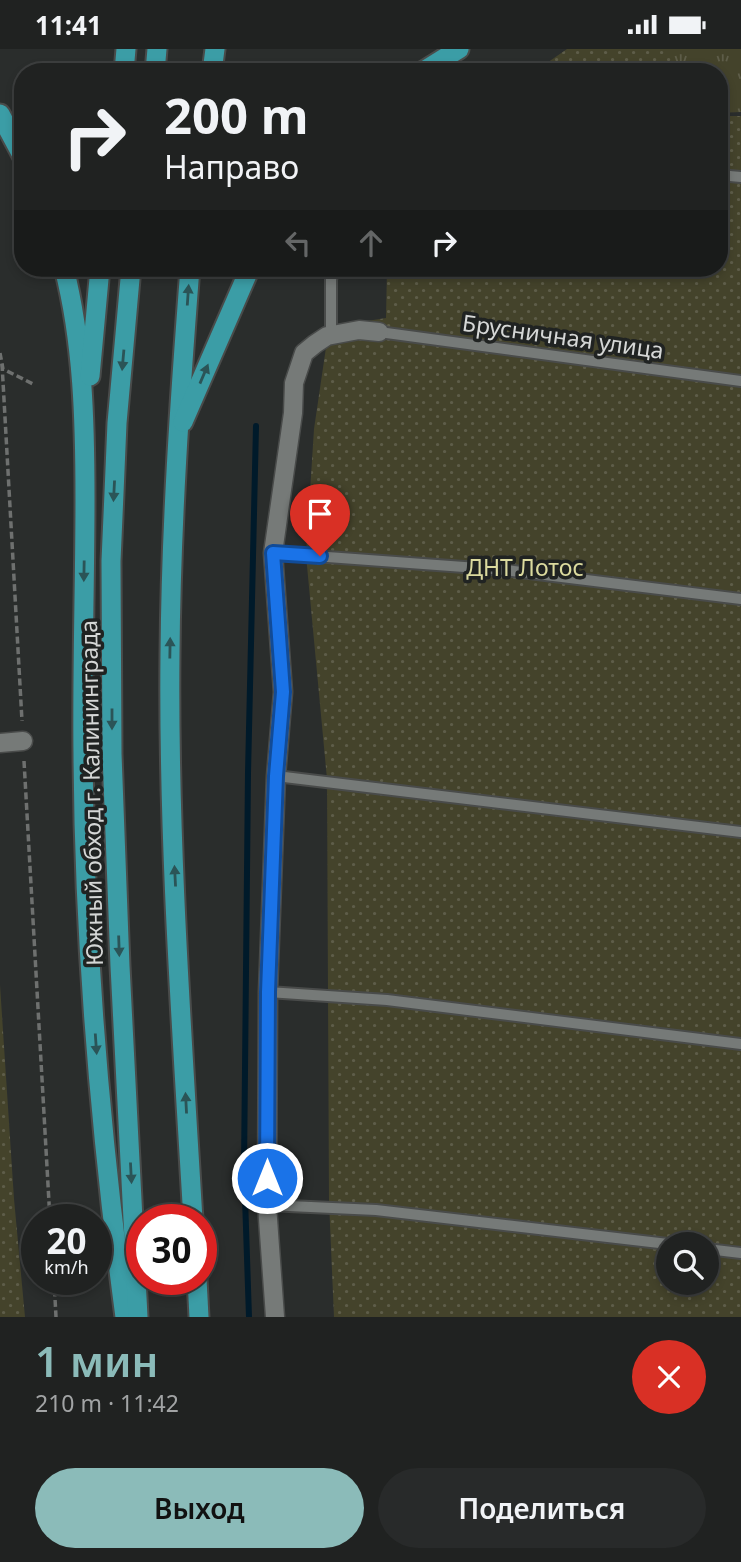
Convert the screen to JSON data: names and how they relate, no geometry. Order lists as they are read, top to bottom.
{
  "streets": {
    "highway": ["Южный обход г. Калининграда"],
    "lane": ["Брусничная улица"]
  },
  "parks": ["ДНТ Лотос"],
  "page": {
    "status": "11:41",
    "turn": ["200 m", "Направо"],
    "speed": "20 km/h",
    "limit": "30",
    "heading": ["1 мин", "210 m · 11:42"],
    "buttons": ["Выход", "Поделиться"]
  }
}
